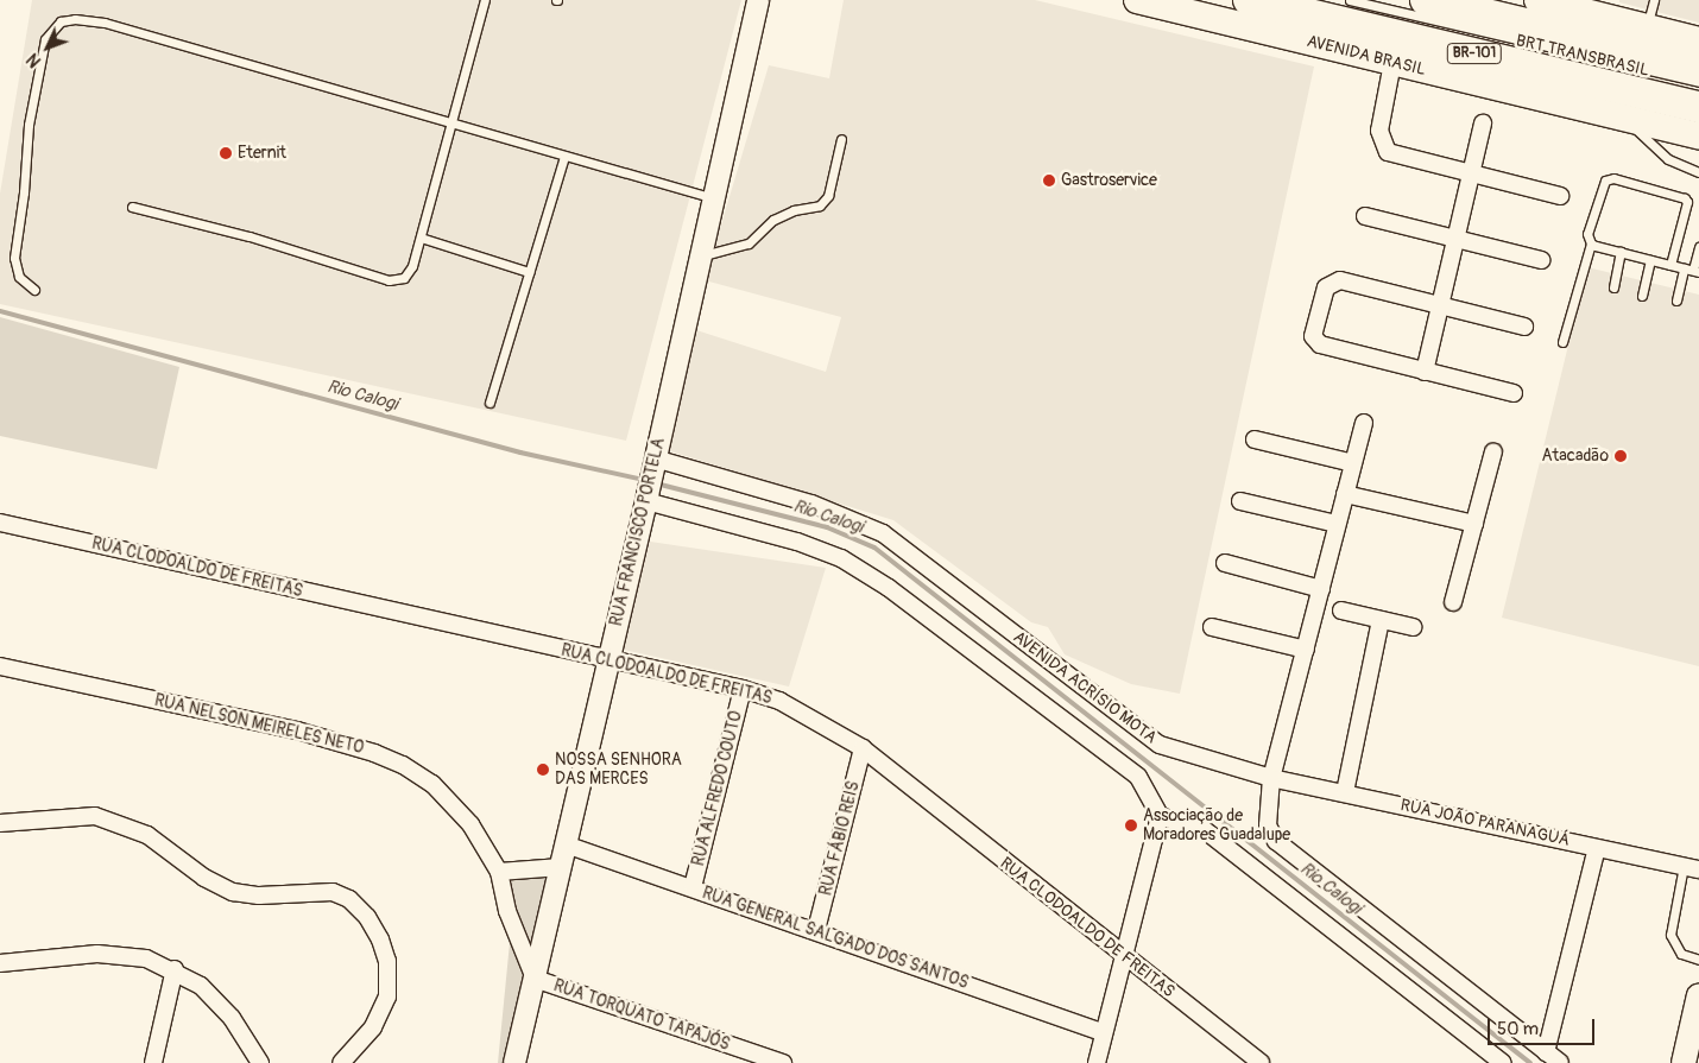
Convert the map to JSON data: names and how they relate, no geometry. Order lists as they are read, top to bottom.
{
  "streets": {
    "highway": ["BR-101", "AVENIDA BRASIL"],
    "street": [
      "RUA FRANCISCO PORTELA",
      "RUA CLODOALDO DE FREITAS",
      "AVENIDA ACRÍSIO MOTA",
      "RUA NELSON MEIRELES NETO",
      "RUA ALFREDO COUTO",
      "RUA JOÃO PARANAGUÁ",
      "RUA FÁBIO REIS",
      "RUA GENERAL SALGADO DOS SANTOS",
      "RUA TORQUATO TAPAJÓS"
    ],
    "lane": ["BRT TRANSBRASIL"]
  },
  "crossings": [
    ["RUA FRANCISCO PORTELA", "RUA CLODOALDO DE FREITAS"],
    ["RUA FRANCISCO PORTELA", "AVENIDA ACRÍSIO MOTA"],
    ["RUA FRANCISCO PORTELA", "RUA NELSON MEIRELES NETO"],
    ["RUA FRANCISCO PORTELA", "RUA GENERAL SALGADO DOS SANTOS"],
    ["RUA FRANCISCO PORTELA", "RUA TORQUATO TAPAJÓS"],
    ["RUA CLODOALDO DE FREITAS", "RUA ALFREDO COUTO"],
    ["RUA CLODOALDO DE FREITAS", "RUA FÁBIO REIS"],
    ["AVENIDA ACRÍSIO MOTA", "RUA JOÃO PARANAGUÁ"],
    ["RUA NELSON MEIRELES NETO", "RUA TORQUATO TAPAJÓS"],
    ["RUA ALFREDO COUTO", "RUA GENERAL SALGADO DOS SANTOS"],
    ["RUA FÁBIO REIS", "RUA GENERAL SALGADO DOS SANTOS"]
  ],
  "water": ["Rio Calogi"],
  "places": [
    "Eternit",
    "Gastroservice",
    "Atacadão",
    "NOSSA SENHORA DAS MERCES",
    "Associação de Moradores Guadalupe"
  ],
  "scale_bar": "50 m",
  "north": "bottom left"
}
